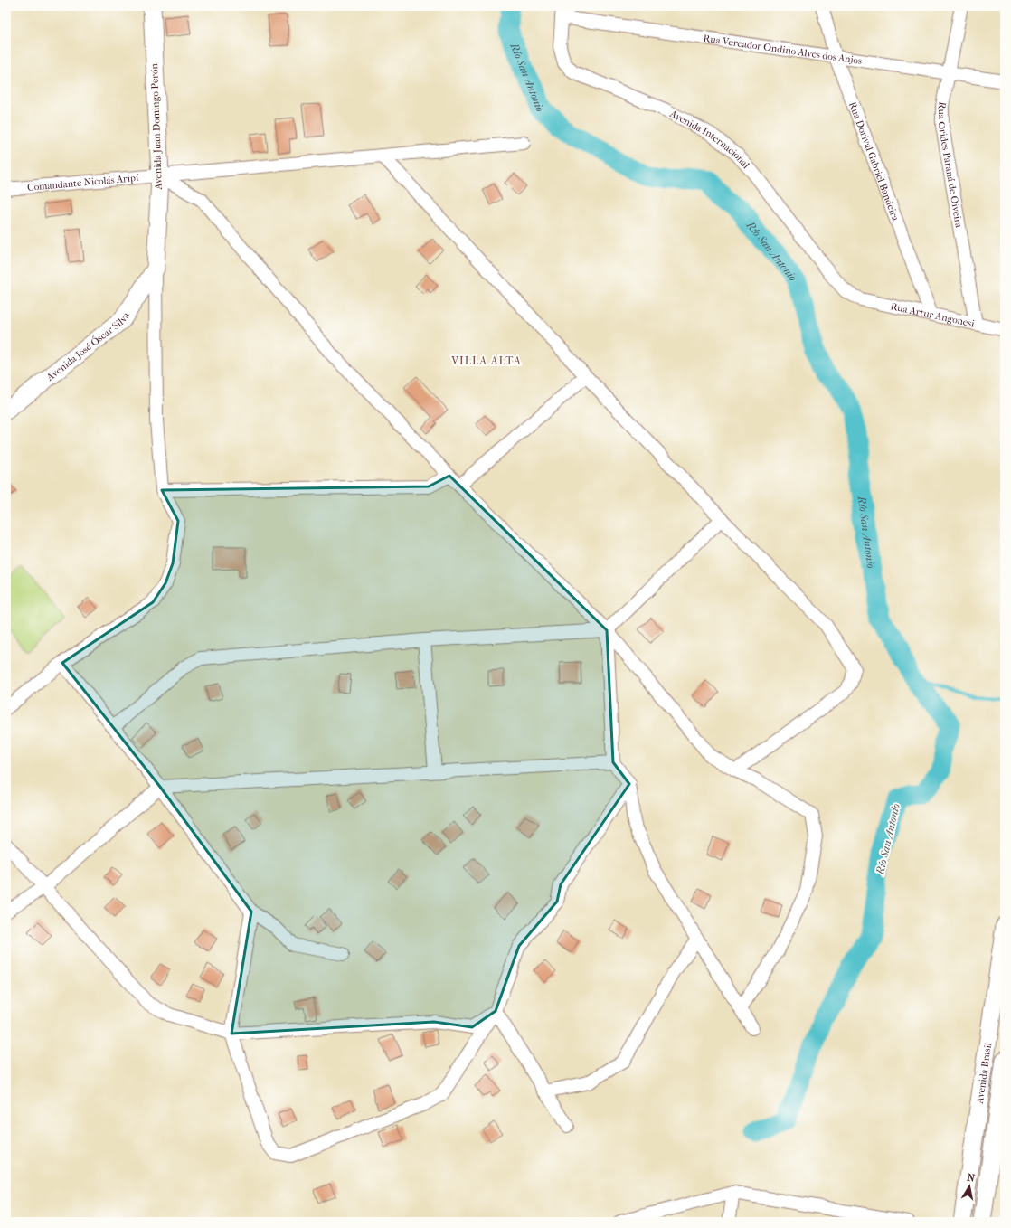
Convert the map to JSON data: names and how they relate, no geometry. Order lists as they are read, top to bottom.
{
  "streets": {
    "main road": ["Avenida Juan Domingo Perón", "Avenida José Óscar Silva", "Avenida Brasil"],
    "street": [
      "Rua Vereador Ondino Alves dos Anjos",
      "Avenida Internacional",
      "Rua Dorival Gabriel Bandeira",
      "Rua Orides Paraná de Oiveira",
      "Comandante Nicolás Aripí",
      "Rua Artur Angonesi"
    ]
  },
  "crossings": [
    ["Rua Vereador Ondino Alves dos Anjos", "Avenida Internacional"],
    ["Rua Vereador Ondino Alves dos Anjos", "Rua Dorival Gabriel Bandeira"],
    ["Rua Vereador Ondino Alves dos Anjos", "Rua Orides Paraná de Oiveira"],
    ["Avenida Juan Domingo Perón", "Comandante Nicolás Aripí"],
    ["Avenida Juan Domingo Perón", "Avenida José Óscar Silva"],
    ["Avenida Internacional", "Rua Artur Angonesi"],
    ["Rua Dorival Gabriel Bandeira", "Rua Artur Angonesi"],
    ["Rua Orides Paraná de Oiveira", "Rua Artur Angonesi"]
  ],
  "districts": ["VILLA ALTA"],
  "water": ["Río San Antonio"],
  "north": "top"
}
